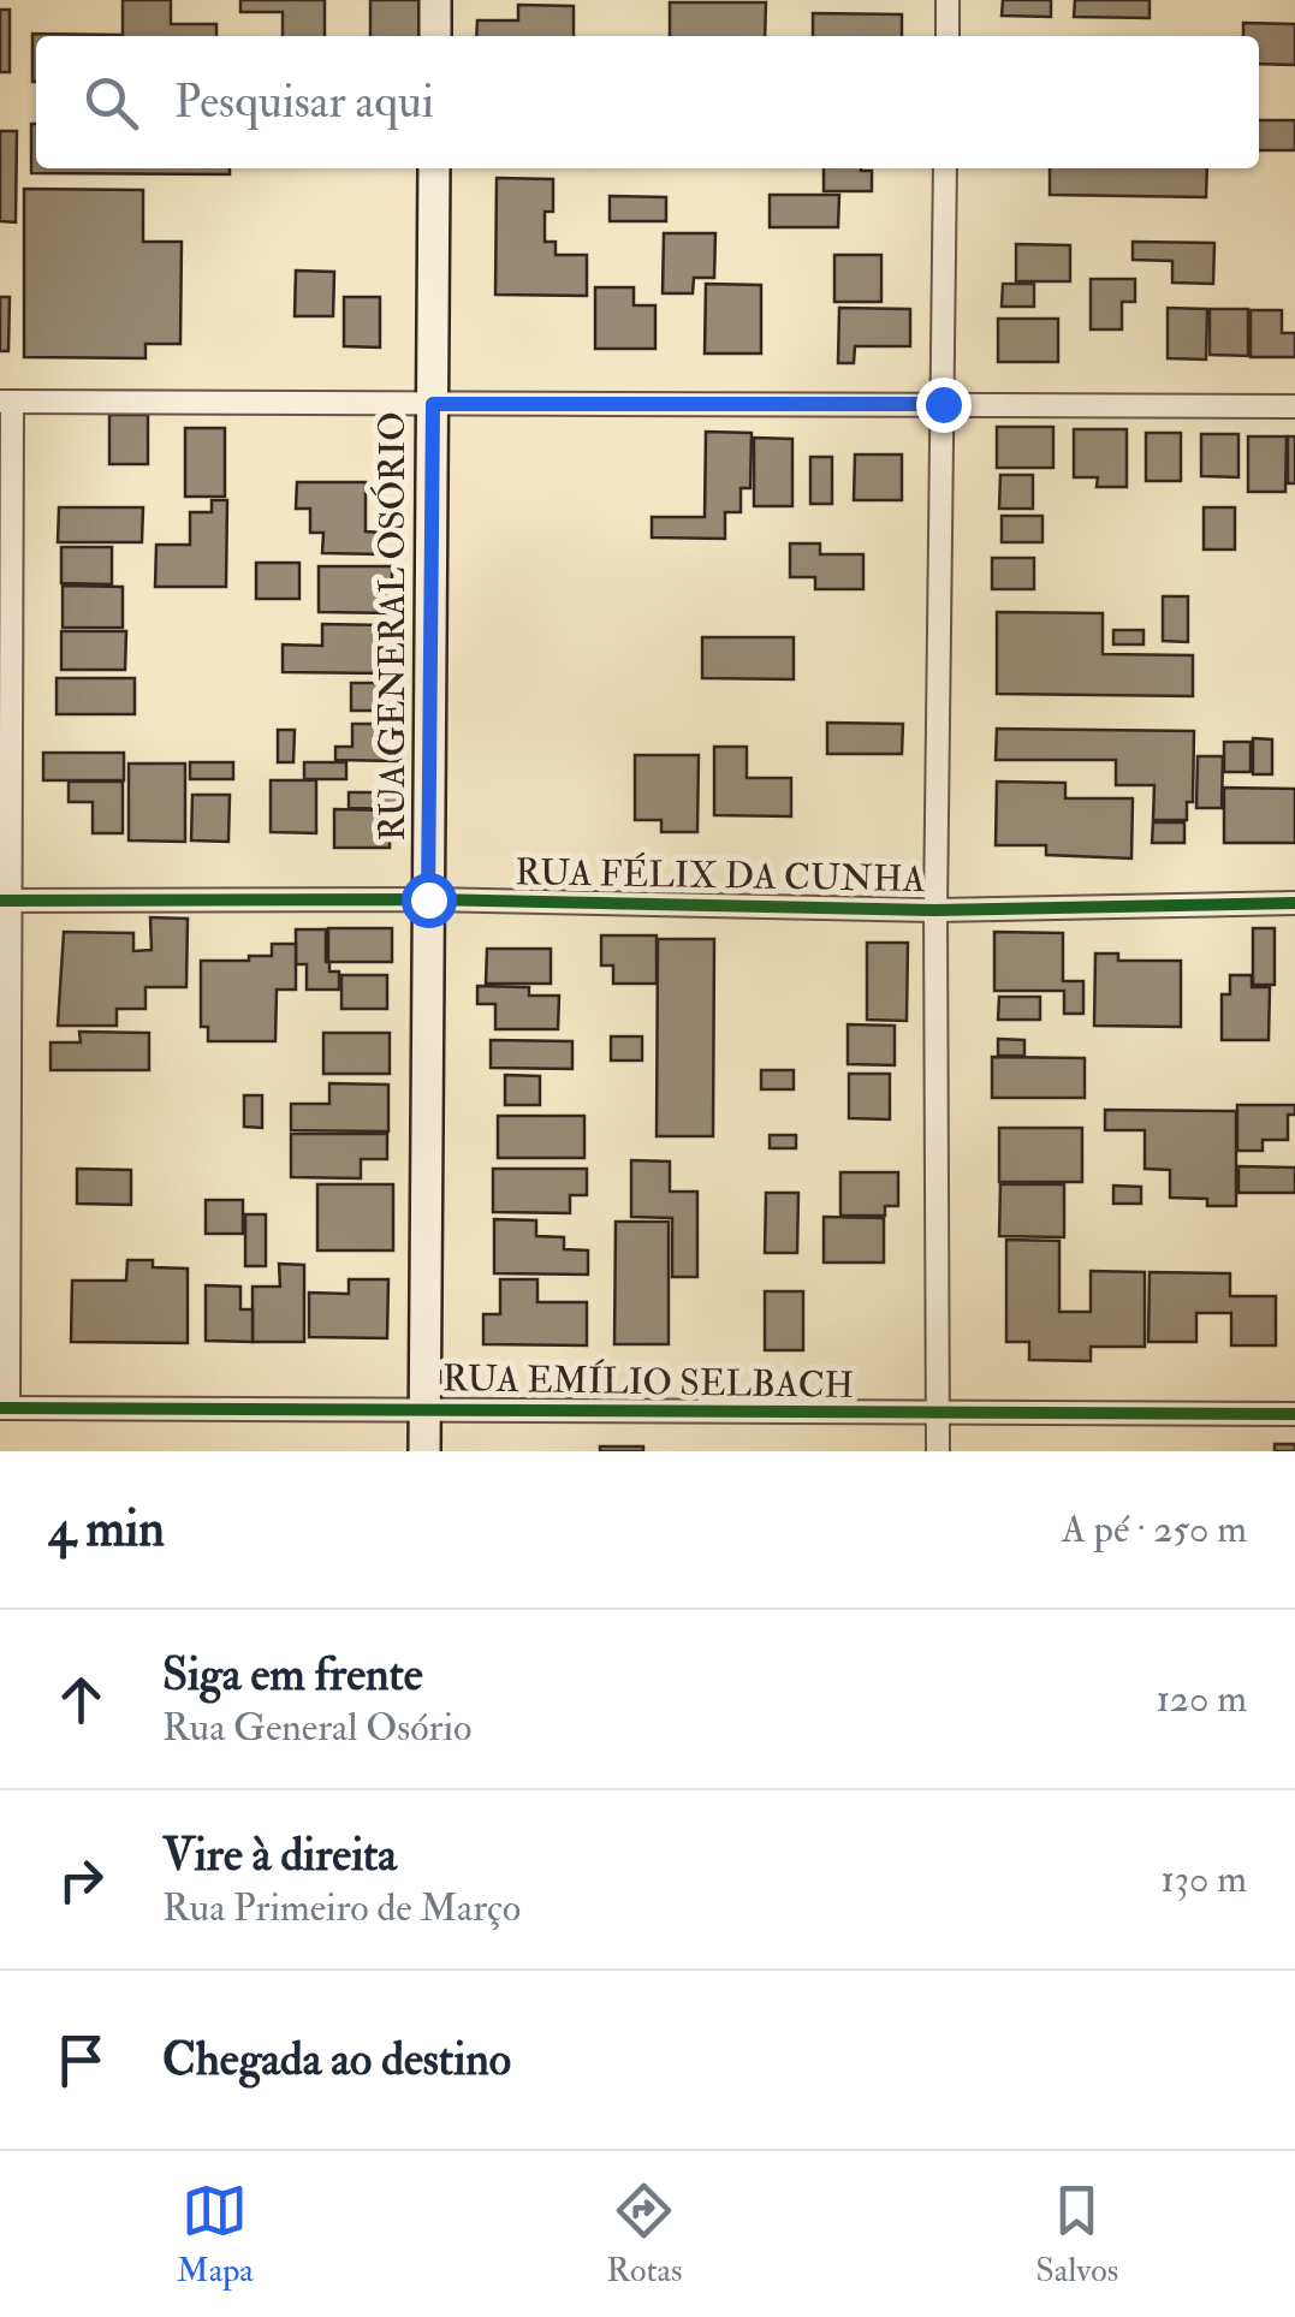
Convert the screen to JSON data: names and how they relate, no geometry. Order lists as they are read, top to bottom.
{
  "streets": {
    "street": ["RUA GENERAL OSÓRIO", "RUA FÉLIX DA CUNHA", "RUA EMÍLIO SELBACH"]
  },
  "crossings": [
    ["RUA GENERAL OSÓRIO", "RUA FÉLIX DA CUNHA"],
    ["RUA GENERAL OSÓRIO", "RUA EMÍLIO SELBACH"]
  ],
  "page": {
    "search": "Pesquisar aqui",
    "heading": ["4 min", "A pé · 250 m"],
    "list": [
      ["Siga em frente", "Rua General Osório", "120 m"],
      ["Vire à direita", "Rua Primeiro de Março", "130 m"],
      "Chegada ao destino"
    ],
    "nav": ["Mapa", "Rotas", "Salvos"]
  }
}
